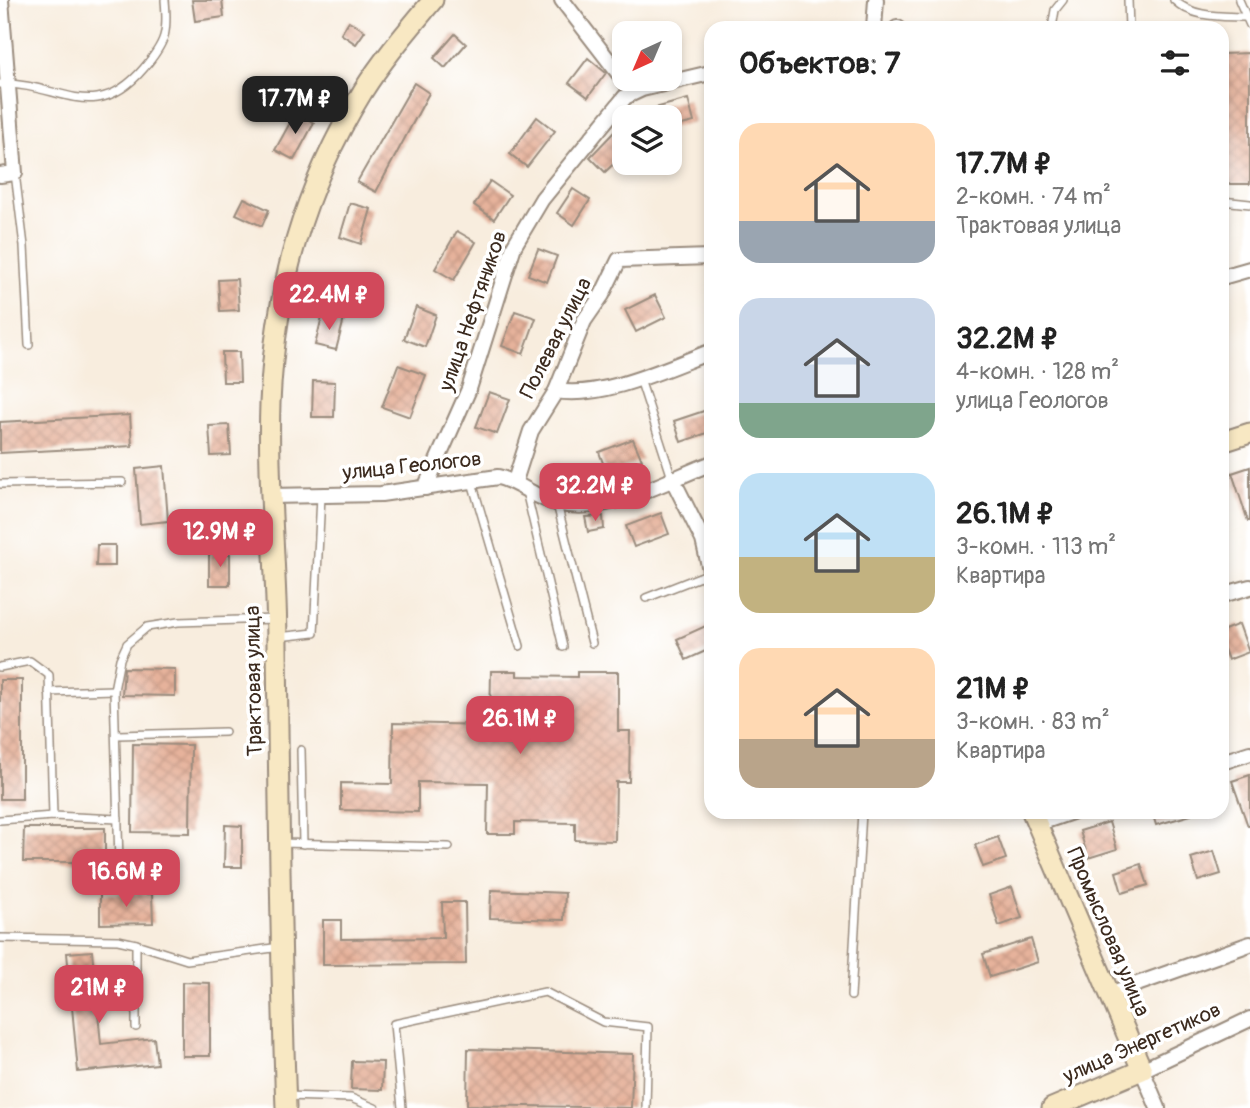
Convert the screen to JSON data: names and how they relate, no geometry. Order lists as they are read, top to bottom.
{
  "streets": {
    "street": [
      "улица Нефтяников",
      "Полевая улица",
      "улица Геологов",
      "Трактовая улица",
      "Промысловая улица",
      "улица Энергетиков"
    ]
  },
  "crossings": [
    ["улица Нефтяников", "улица Геологов"],
    ["Полевая улица", "улица Геологов"],
    ["улица Геологов", "Трактовая улица"],
    ["Промысловая улица", "улица Энергетиков"]
  ],
  "north": "bottom left",
  "page": {
    "heading": "Объектов: 7",
    "price": [
      "17.7M ₽",
      "22.4M ₽",
      "32.2M ₽",
      "12.9M ₽",
      "26.1M ₽",
      "16.6M ₽",
      "21M ₽"
    ],
    "list": [
      {
        "name": "17.7M ₽",
        "note": "2-комн. · 74 m² · Трактовая улица"
      },
      {
        "name": "32.2M ₽",
        "note": "4-комн. · 128 m² · улица Геологов"
      },
      {
        "name": "26.1M ₽",
        "note": "3-комн. · 113 m² · Квартира"
      },
      {
        "name": "21M ₽",
        "note": "3-комн. · 83 m² · Квартира"
      }
    ]
  }
}
